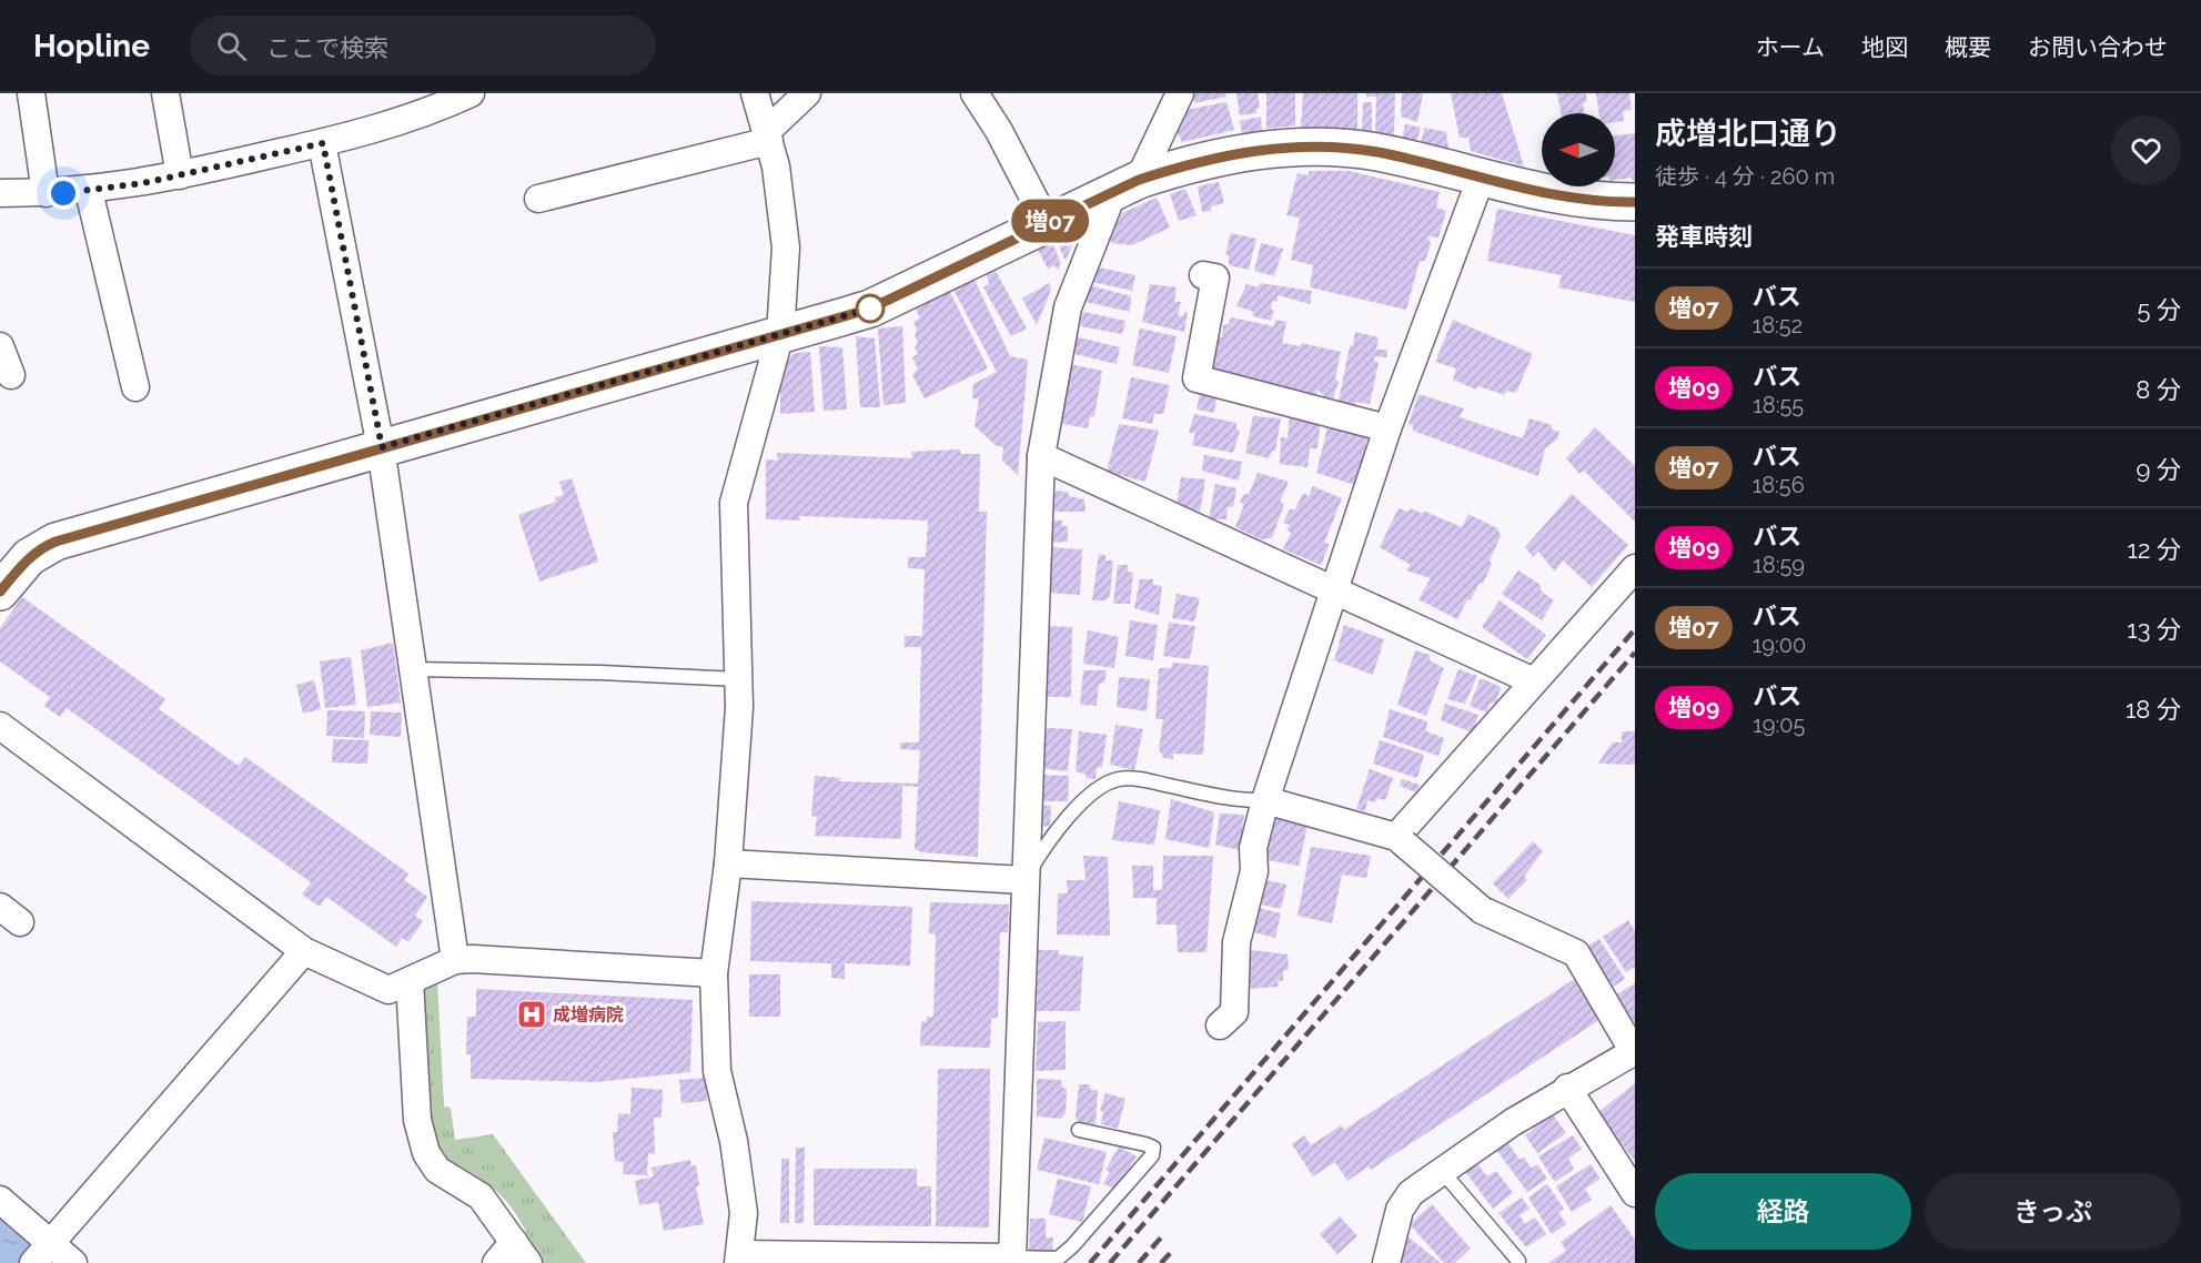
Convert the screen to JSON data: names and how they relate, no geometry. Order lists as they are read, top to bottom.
{
  "places": {
    "hospital": ["成増病院"]
  },
  "lines": ["bus line 増07"],
  "north": "left",
  "page": {
    "header": "Hopline",
    "search": "ここで検索",
    "nav": [
      "ホーム",
      "地図",
      "概要",
      "お問い合わせ"
    ],
    "on_map": "増07",
    "heading": [
      ["成増北口通り", "徒歩 · 4 分 · 260 m"],
      "発車時刻"
    ],
    "list": [
      {
        "mark": "増07",
        "name": "バス",
        "note": "18:52",
        "value": "5 分"
      },
      {
        "mark": "増09",
        "name": "バス",
        "note": "18:55",
        "value": "8 分"
      },
      {
        "mark": "増07",
        "name": "バス",
        "note": "18:56",
        "value": "9 分"
      },
      {
        "mark": "増09",
        "name": "バス",
        "note": "18:59",
        "value": "12 分"
      },
      {
        "mark": "増07",
        "name": "バス",
        "note": "19:00",
        "value": "13 分"
      },
      {
        "mark": "増09",
        "name": "バス",
        "note": "19:05",
        "value": "18 分"
      }
    ],
    "buttons": ["経路", "きっぷ"]
  }
}
